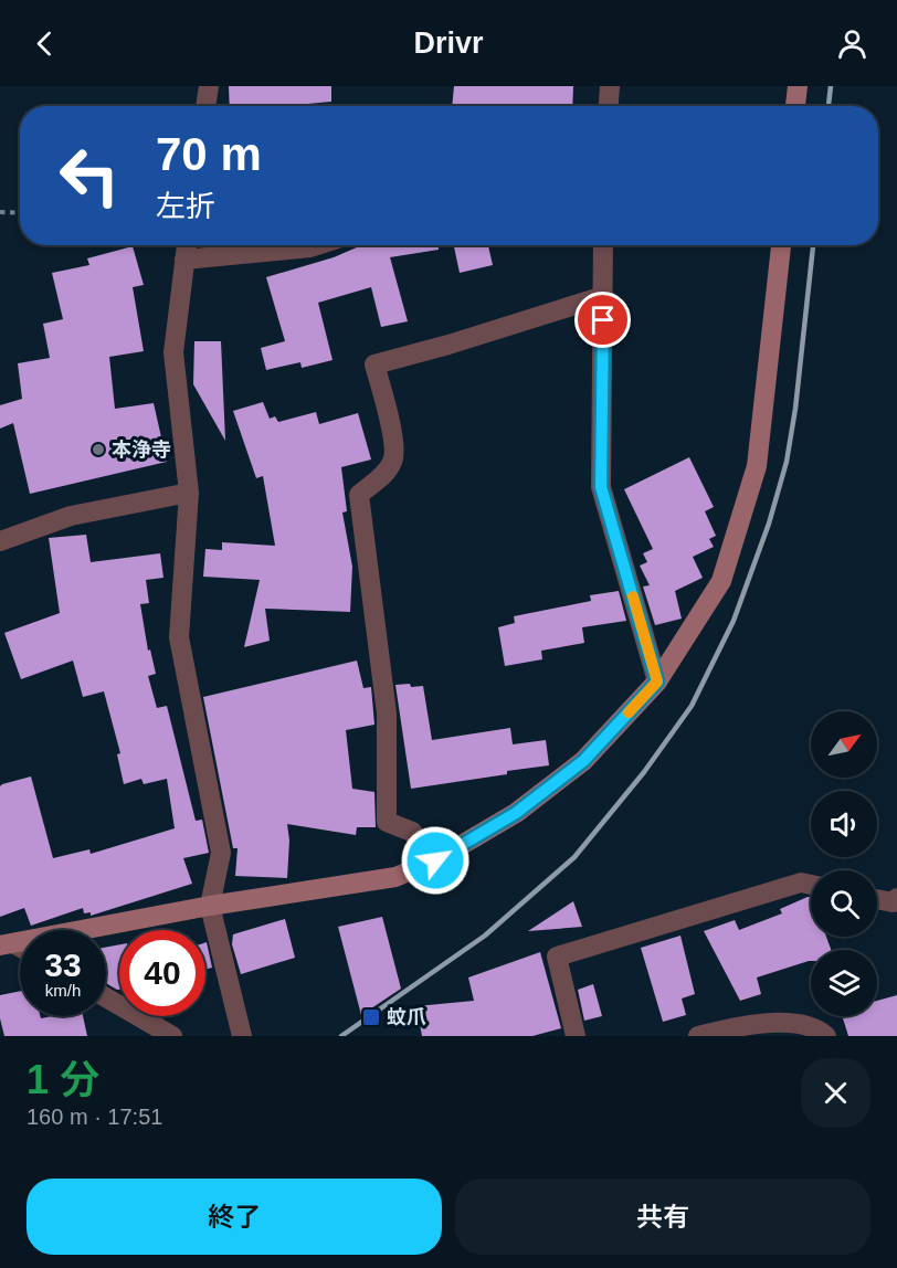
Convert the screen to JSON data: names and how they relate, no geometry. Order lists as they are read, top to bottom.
{
  "places": {
    "other": ["本浄寺"],
    "transit": ["蚊爪"]
  },
  "north": "top right",
  "page": {
    "header": "Drivr",
    "turn": ["70 m", "左折"],
    "speed": "33 km/h",
    "limit": "40",
    "heading": ["1 分", "160 m · 17:51"],
    "buttons": ["終了", "共有"]
  }
}
